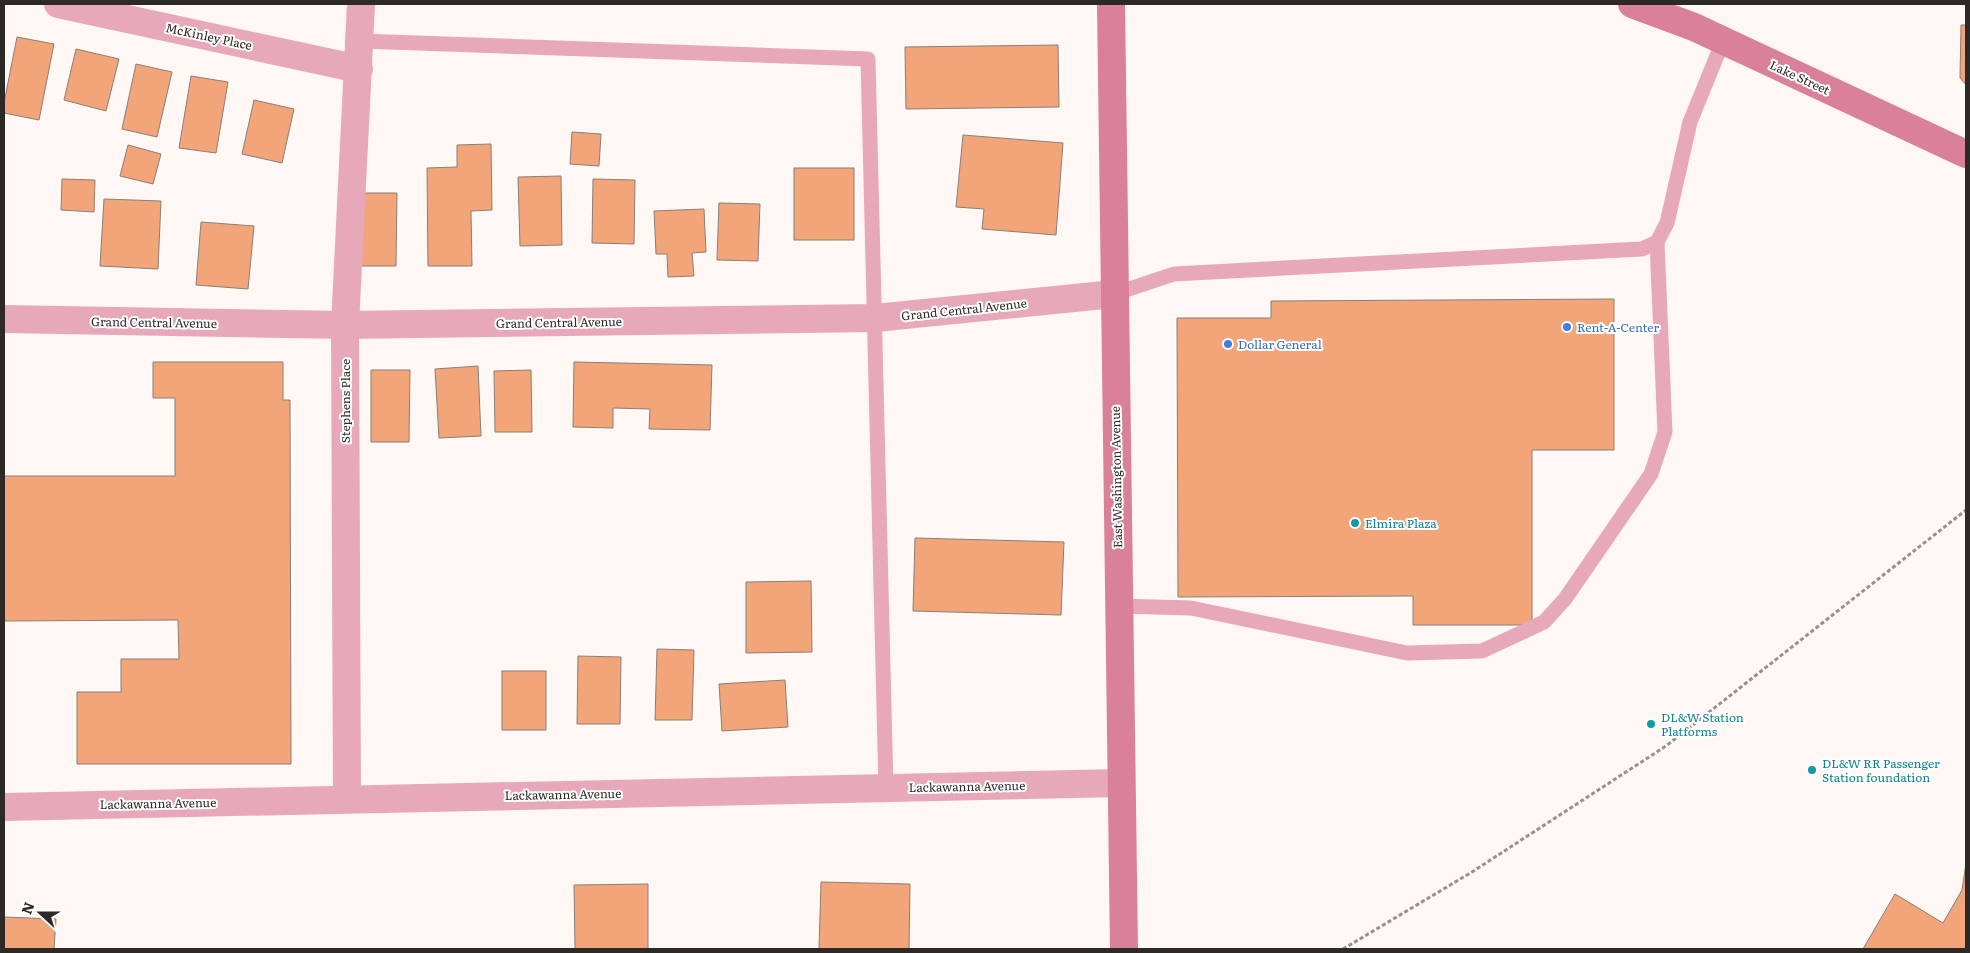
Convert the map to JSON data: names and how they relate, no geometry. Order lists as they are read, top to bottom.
{
  "streets": {
    "street": [
      "McKinley Place",
      "Lake Street",
      "Grand Central Avenue",
      "Stephens Place",
      "East Washington Avenue",
      "Lackawanna Avenue"
    ]
  },
  "crossings": [
    ["McKinley Place", "Stephens Place"],
    ["Grand Central Avenue", "Stephens Place"],
    ["Grand Central Avenue", "East Washington Avenue"],
    ["Stephens Place", "Lackawanna Avenue"],
    ["East Washington Avenue", "Lackawanna Avenue"]
  ],
  "places": [
    "Rent-A-Center",
    "Dollar General",
    "Elmira Plaza",
    "DL&W Station Platforms",
    "DL&W RR Passenger Station foundation"
  ],
  "north": "left"
}
